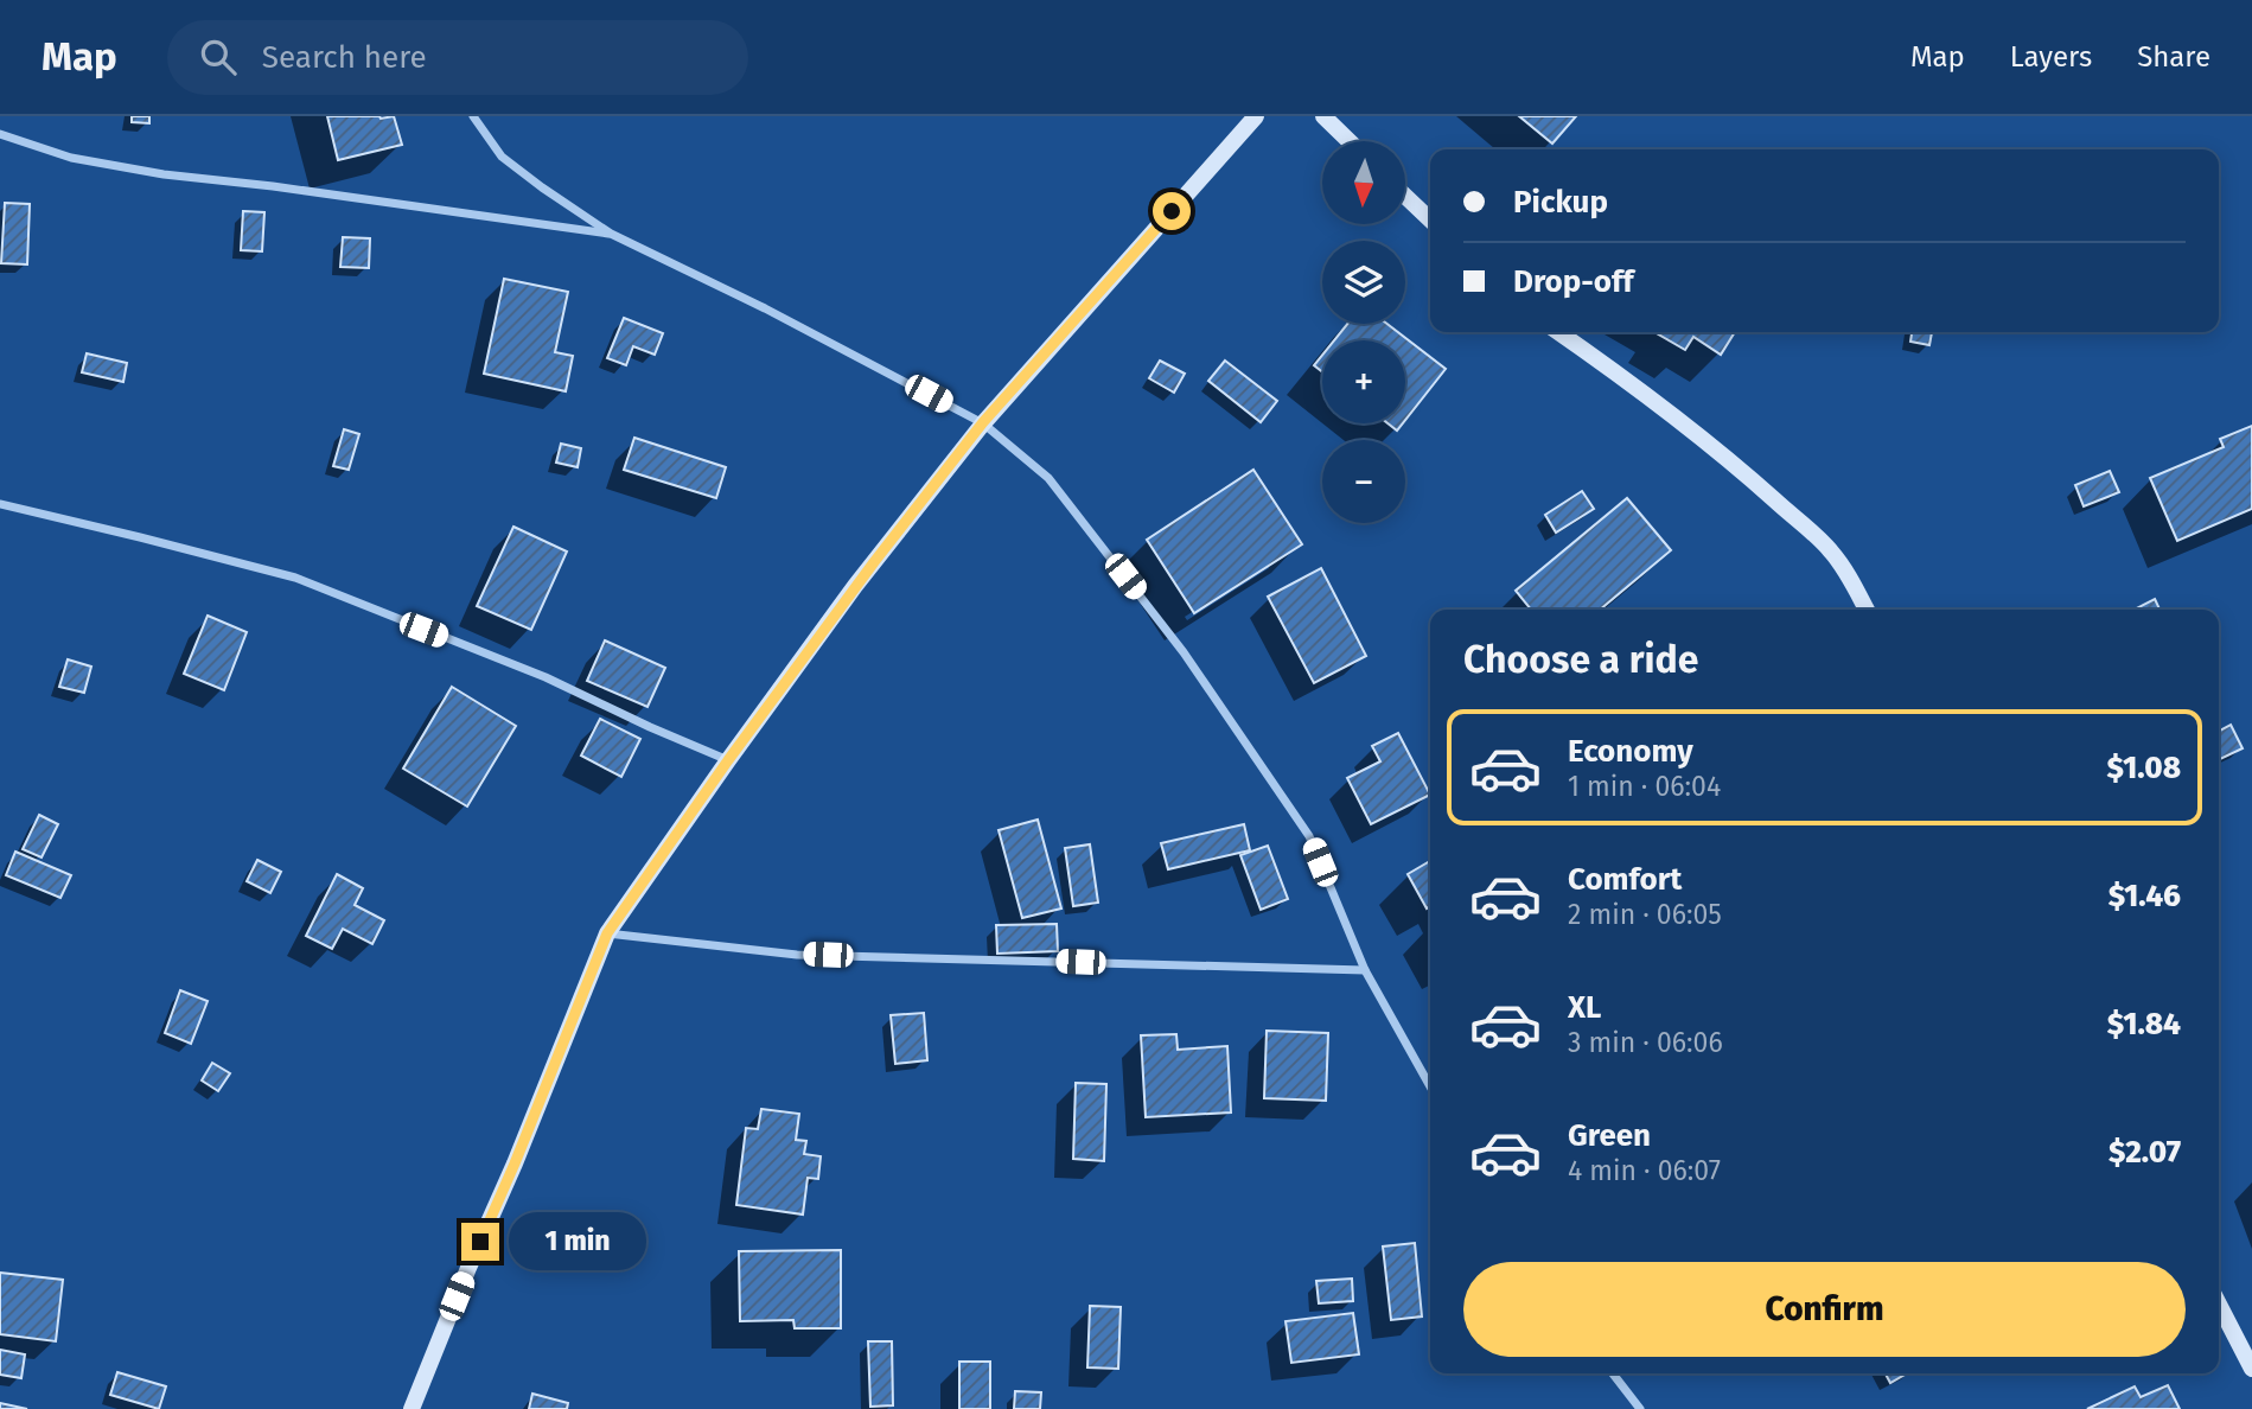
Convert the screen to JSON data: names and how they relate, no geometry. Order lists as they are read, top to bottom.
{
  "north": "bottom",
  "page": {
    "header": "Map",
    "search": "Search here",
    "nav": ["Map", "Layers", "Share"],
    "map_buttons": ["+", "−"],
    "banner": ["Pickup", "Drop-off"],
    "heading": "Choose a ride",
    "list": [
      {
        "name": "Economy",
        "note": "1 min · 06:04",
        "value": "$1.08"
      },
      {
        "name": "Comfort",
        "note": "2 min · 06:05",
        "value": "$1.46"
      },
      {
        "name": "XL",
        "note": "3 min · 06:06",
        "value": "$1.84"
      },
      {
        "name": "Green",
        "note": "4 min · 06:07",
        "value": "$2.07"
      }
    ],
    "bubble": "1 min",
    "buttons": "Confirm"
  }
}
